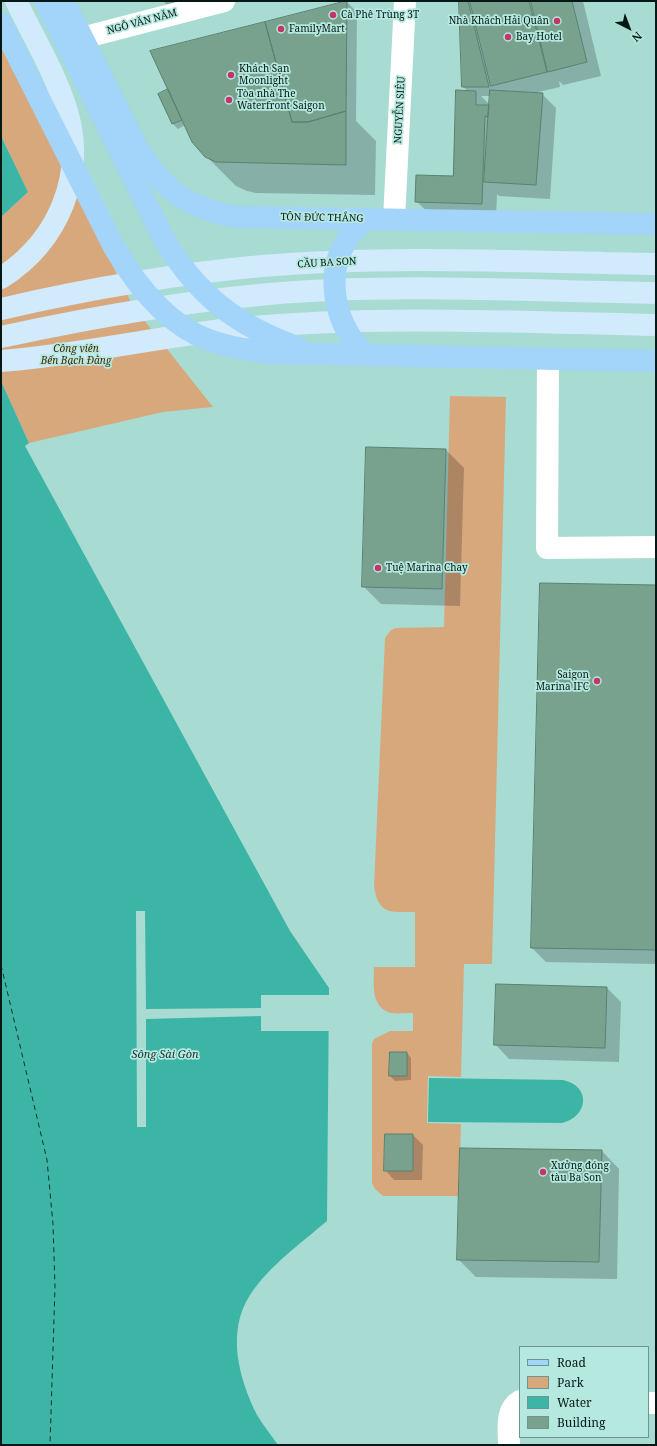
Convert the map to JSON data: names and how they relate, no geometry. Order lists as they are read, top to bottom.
{
  "streets": {
    "main road": ["TÔN ĐỨC THẮNG", "CẦU BA SON"],
    "street": ["NGÔ VĂN NĂM", "NGUYỄN SIÊU"]
  },
  "crossings": [
    ["NGÔ VĂN NĂM", "TÔN ĐỨC THẮNG"],
    ["NGUYỄN SIÊU", "TÔN ĐỨC THẮNG"]
  ],
  "water": ["Sông Sài Gòn"],
  "parks": ["Công viên Bến Bạch Đằng"],
  "places": [
    "Cà Phê Trùng 3T",
    "Nhà Khách Hải Quân",
    "FamilyMart",
    "Bay Hotel",
    "Khách Sạn Moonlight",
    "Tòa nhà The Waterfront Saigon",
    "Tuệ Marina Chay",
    "Saigon Marina IFC",
    "Xưởng đóng tàu Ba Son"
  ],
  "legend": [
    "Road",
    "Park",
    "Water",
    "Building"
  ],
  "north": "bottom right"
}
